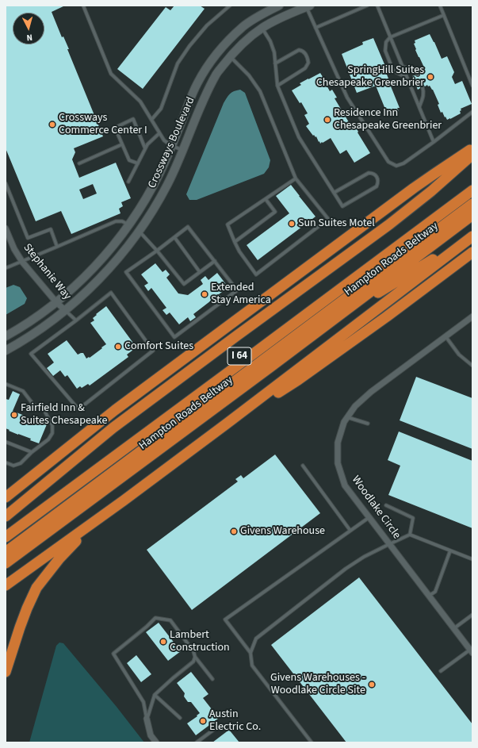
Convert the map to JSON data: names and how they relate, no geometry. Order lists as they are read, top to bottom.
{
  "streets": {
    "highway": ["Hampton Roads Beltway", "I 64"],
    "street": ["Crossways Boulevard", "Stephanie Way", "Woodlake Circle"]
  },
  "crossings": [
    ["Crossways Boulevard", "Stephanie Way"]
  ],
  "places": [
    "SpringHill Suites Chesapeake Greenbrier",
    "Residence Inn Chesapeake Greenbrier",
    "Crossways Commerce Center I",
    "Sun Suites Motel",
    "Extended Stay America",
    "Comfort Suites",
    "Fairfield Inn & Suites Chesapeake",
    "Givens Warehouse",
    "Lambert Construction",
    "Givens Warehouses - Woodlake Circle Site",
    "Austin Electric Co."
  ],
  "north": "bottom"
}
